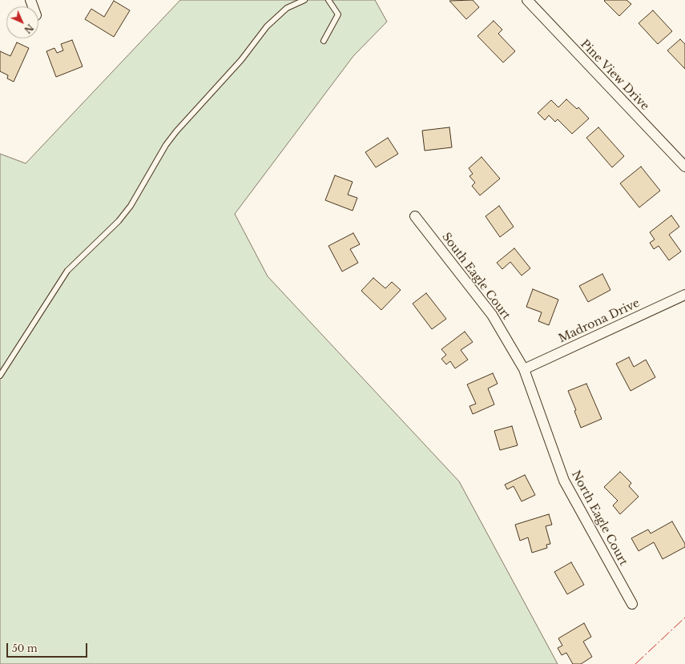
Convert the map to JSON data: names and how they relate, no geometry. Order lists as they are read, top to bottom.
{
  "streets": {
    "street": [
      "Pine View Drive",
      "South Eagle Court",
      "Madrona Drive",
      "North Eagle Court"
    ]
  },
  "crossings": [
    ["South Eagle Court", "Madrona Drive"],
    ["South Eagle Court", "North Eagle Court"],
    ["Madrona Drive", "North Eagle Court"]
  ],
  "scale_bar": "50 m",
  "north": "bottom right"
}
